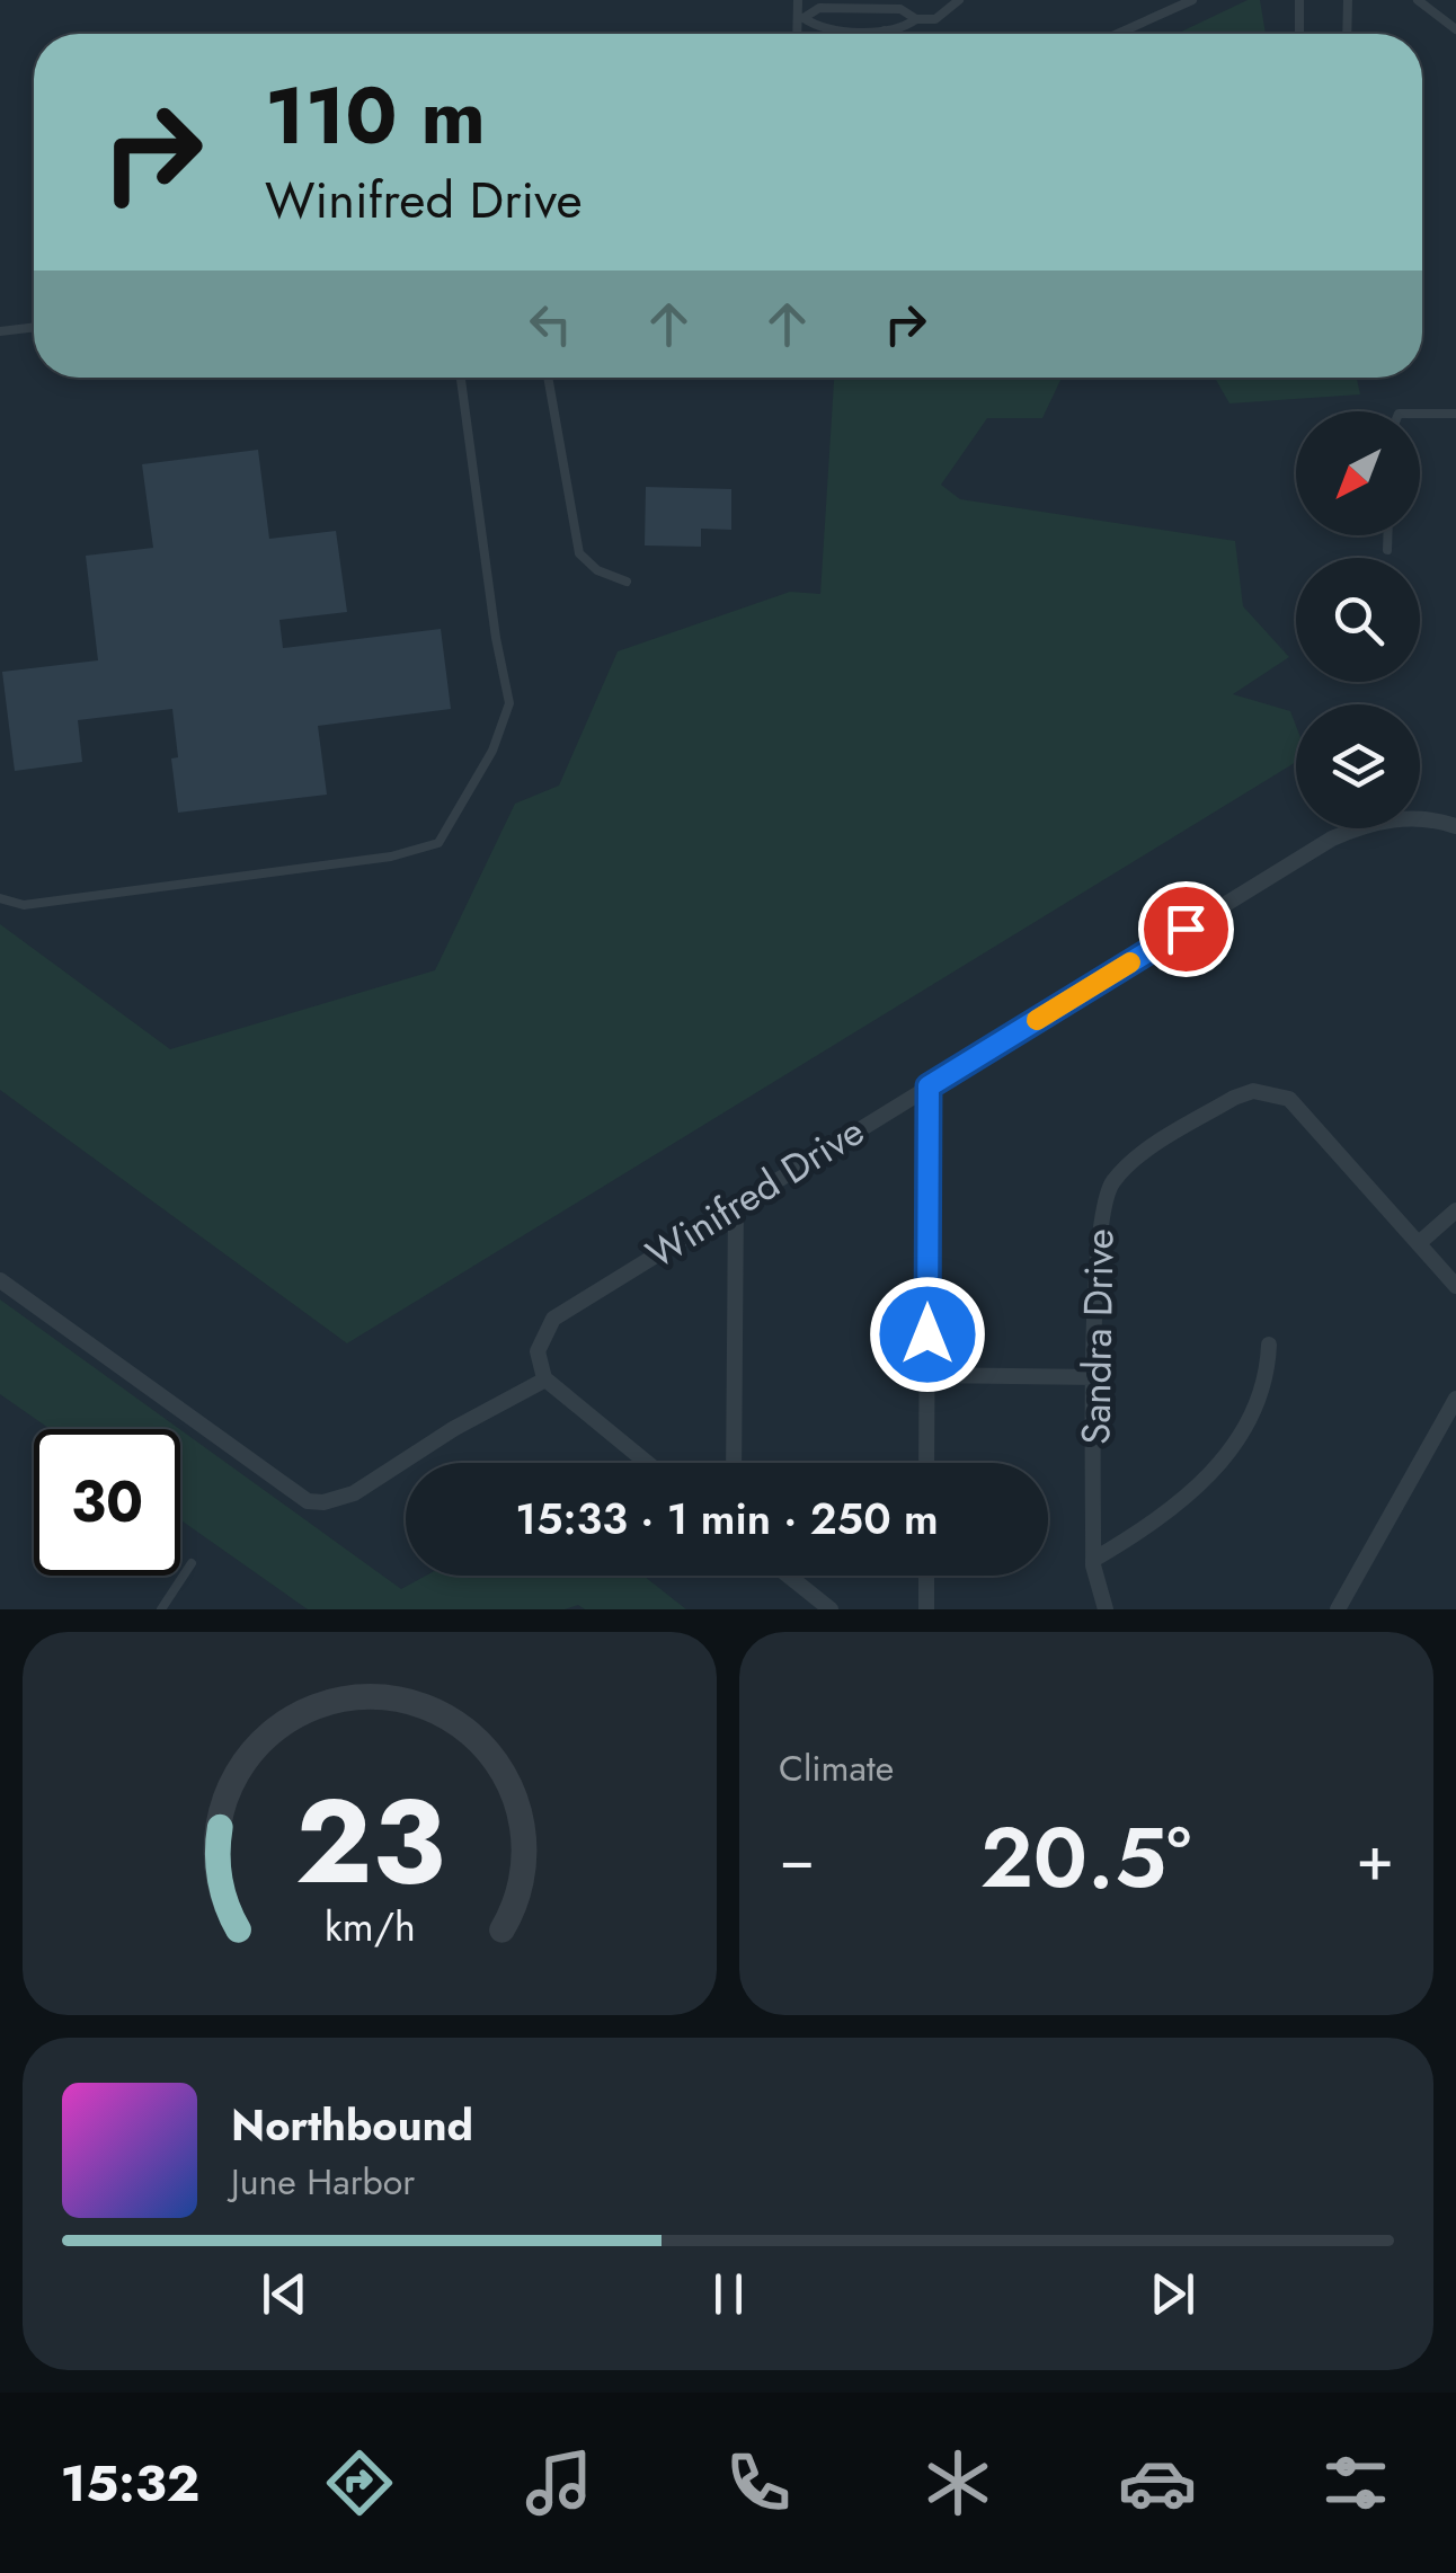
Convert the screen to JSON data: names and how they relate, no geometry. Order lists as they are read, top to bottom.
{
  "streets": {
    "street": ["Winifred Drive", "Sandra Drive"]
  },
  "north": "bottom left",
  "page": {
    "turn": ["110 m", "Winifred Drive"],
    "limit": "30",
    "trip": "15:33 · 1 min · 250 m",
    "tile": "Climate",
    "heat": ["−", "20.5°", "+"],
    "song": ["Northbound", "June Harbor"],
    "tabs": "15:32",
    "gauge": ["23", "km/h"]
  }
}
